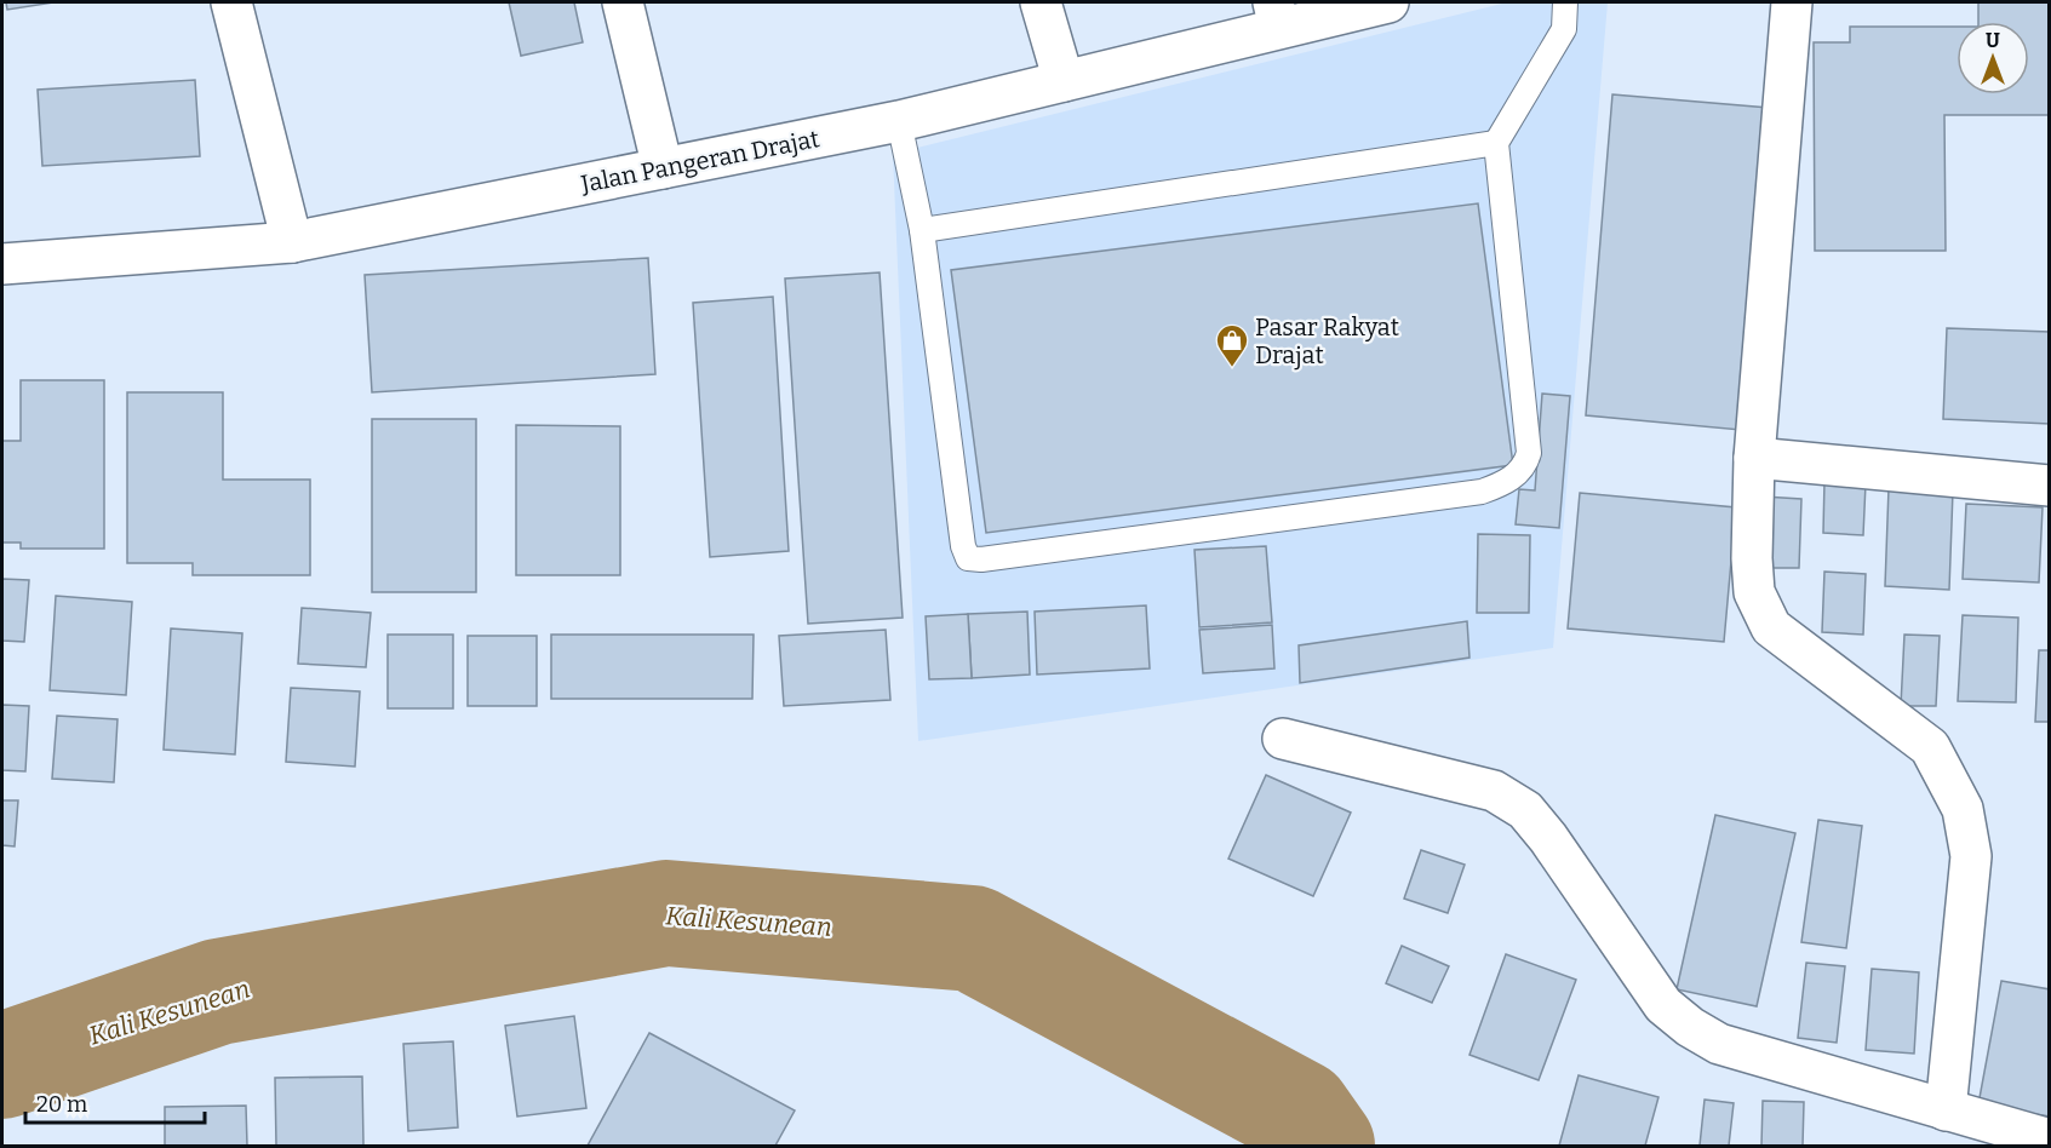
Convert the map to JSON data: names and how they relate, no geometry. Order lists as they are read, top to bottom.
{
  "streets": {
    "street": ["Jalan Pangeran Drajat"]
  },
  "water": ["Kali Kesunean"],
  "places": {
    "shop": ["Pasar Rakyat Drajat"]
  },
  "scale_bar": "20 m",
  "north": "top"
}
